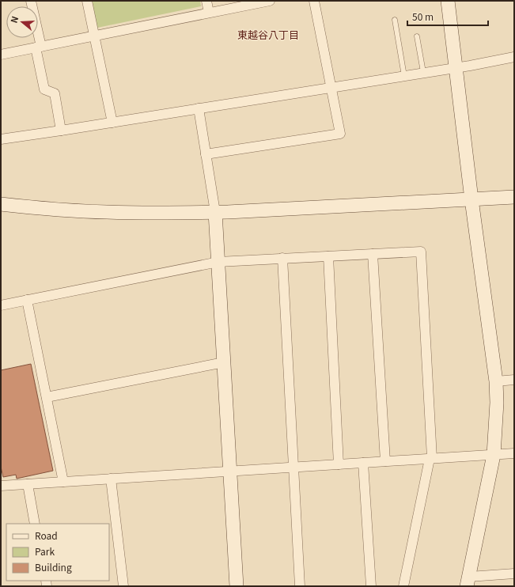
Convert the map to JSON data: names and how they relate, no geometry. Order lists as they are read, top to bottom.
{
  "districts": ["東越谷八丁目"],
  "legend": ["Road", "Park", "Building"],
  "scale_bar": "50 m",
  "north": "left"
}
